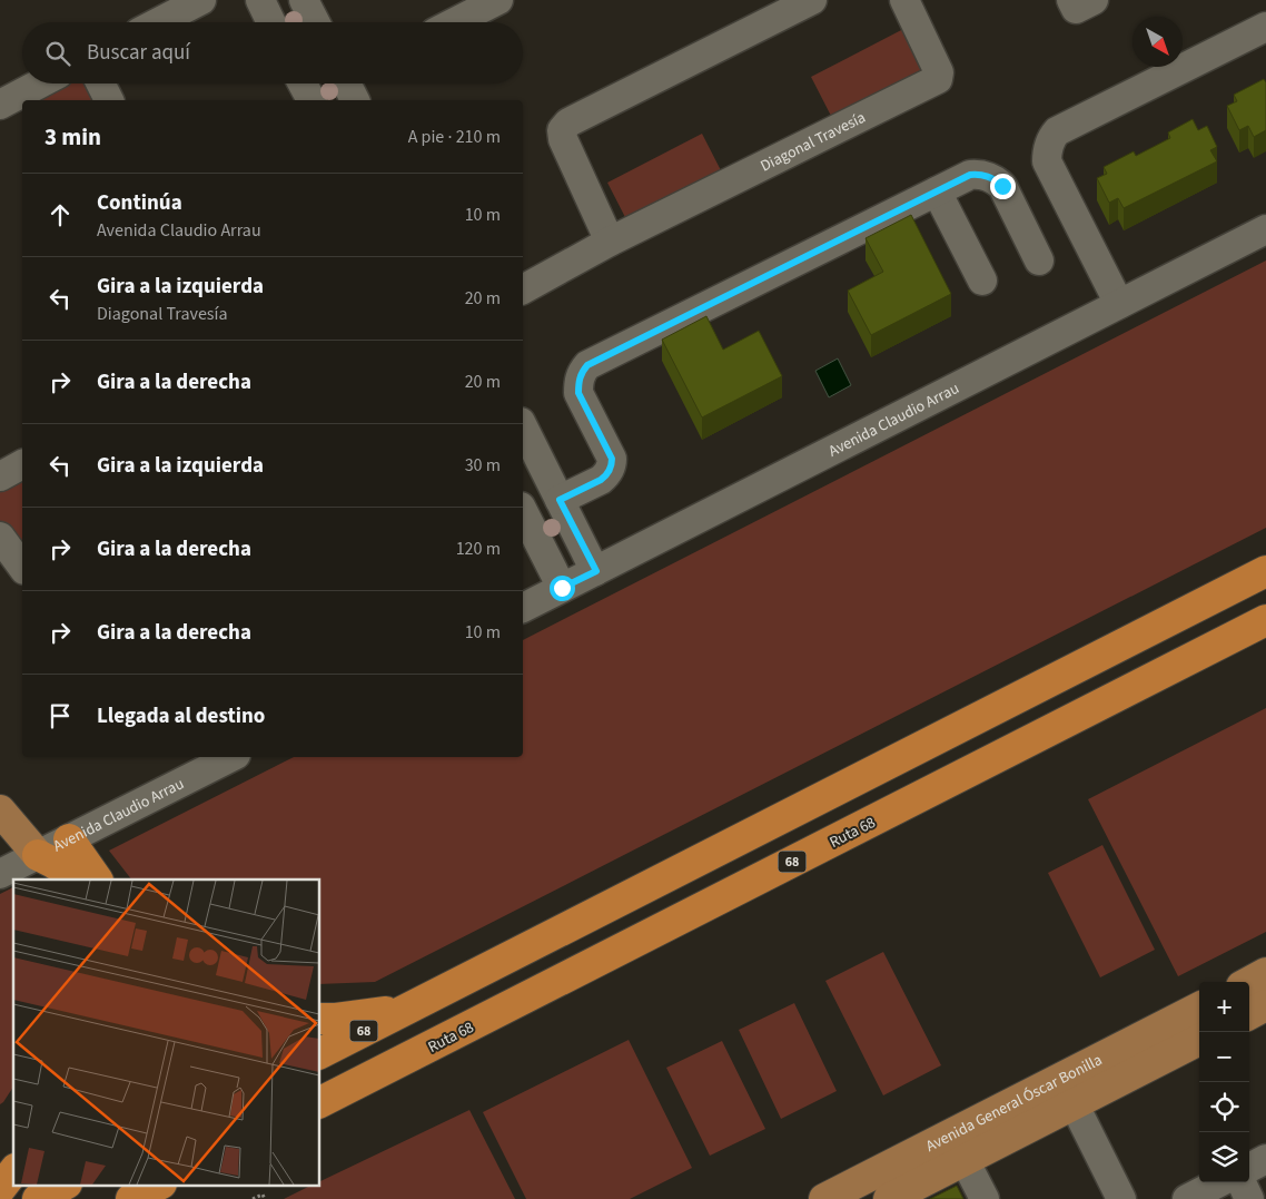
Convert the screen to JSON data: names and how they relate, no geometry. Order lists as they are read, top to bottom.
{
  "streets": {
    "highway": ["Ruta 68", "68"],
    "main road": ["Avenida General Óscar Bonilla"],
    "street": ["Diagonal Travesía", "Avenida Claudio Arrau"]
  },
  "north": "bottom right",
  "page": {
    "search": "Buscar aquí",
    "heading": ["3 min", "A pie · 210 m"],
    "list": [
      ["Continúa", "Avenida Claudio Arrau", "10 m"],
      ["Gira a la izquierda", "Diagonal Travesía", "20 m"],
      ["Gira a la derecha", "20 m"],
      ["Gira a la izquierda", "30 m"],
      ["Gira a la derecha", "120 m"],
      ["Gira a la derecha", "10 m"],
      "Llegada al destino"
    ],
    "map_buttons": ["+", "−"]
  }
}
